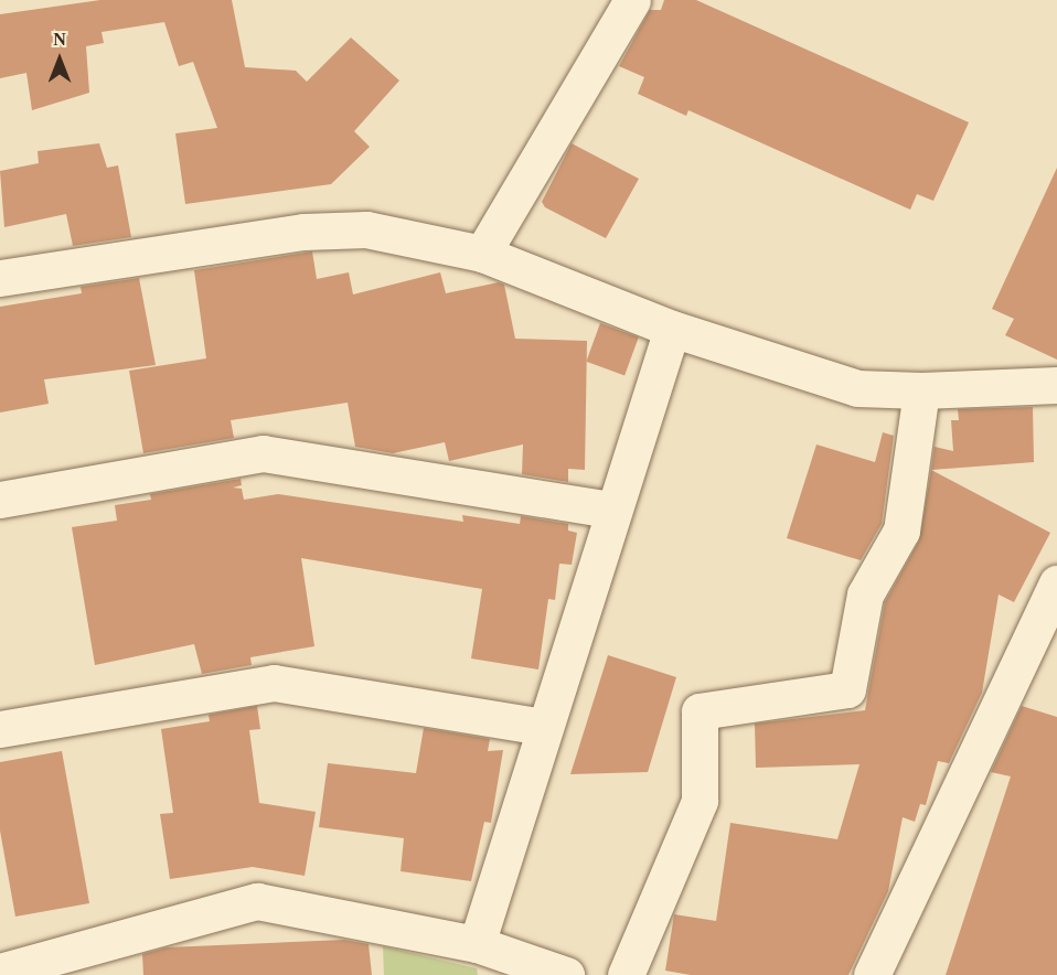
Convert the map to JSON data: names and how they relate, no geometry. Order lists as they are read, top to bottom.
{
  "north": "top"
}
